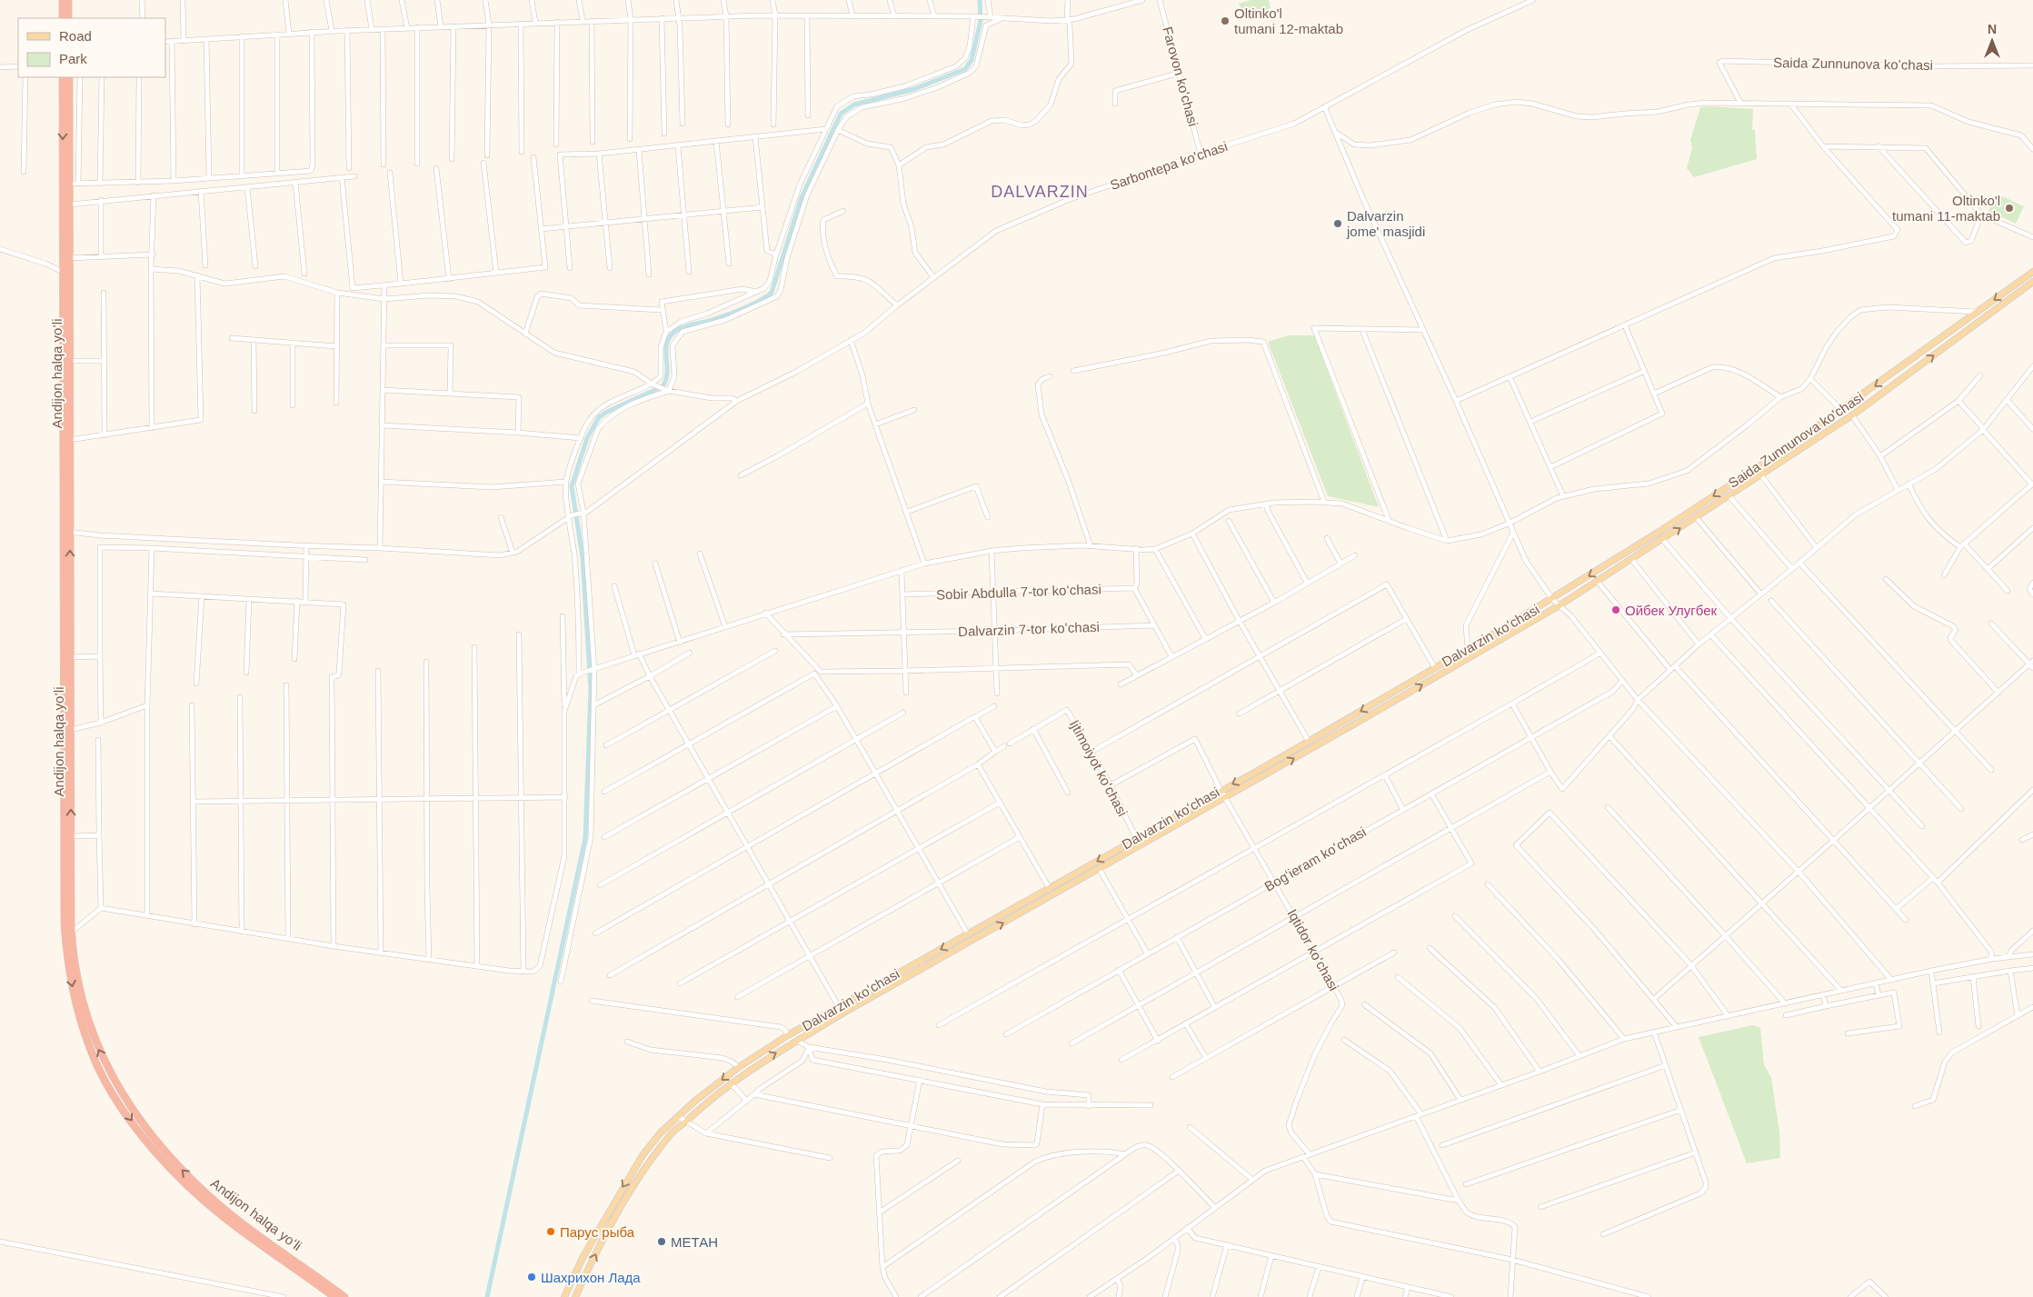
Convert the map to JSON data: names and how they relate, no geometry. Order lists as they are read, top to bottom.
{
  "streets": {
    "highway": ["Andijon halqa yo‘li"],
    "main road": ["Saida Zunnunova ko'chasi", "Dalvarzin koʻchasi"],
    "street": [
      "Saida Zunnunova koʻchasi",
      "Farovon ko'chasi",
      "Sarbontepa ko'chasi",
      "Sobir Abdulla 7-tor koʻchasi",
      "Dalvarzin 7-tor koʻchasi",
      "Ijtimoiyot koʻchasi",
      "Bogʻieram koʻchasi",
      "Iqtidor koʻchasi"
    ]
  },
  "crossings": [
    ["Farovon ko'chasi", "Sarbontepa ko'chasi"],
    ["Saida Zunnunova ko'chasi", "Dalvarzin koʻchasi"],
    ["Dalvarzin koʻchasi", "Ijtimoiyot koʻchasi"],
    ["Dalvarzin koʻchasi", "Iqtidor koʻchasi"],
    ["Ijtimoiyot koʻchasi", "Iqtidor koʻchasi"],
    ["Bogʻieram koʻchasi", "Iqtidor koʻchasi"]
  ],
  "districts": ["DALVARZIN"],
  "places": [
    "Oltinko'l tumani 12-maktab",
    "Oltinko'l tumani 11-maktab",
    "Dalvarzin jome' masjidi",
    "Ойбек Улугбек",
    "Парус рыба",
    "МЕТАН",
    "Шахрихон Лада"
  ],
  "legend": ["Road", "Park"],
  "north": "top"
}
